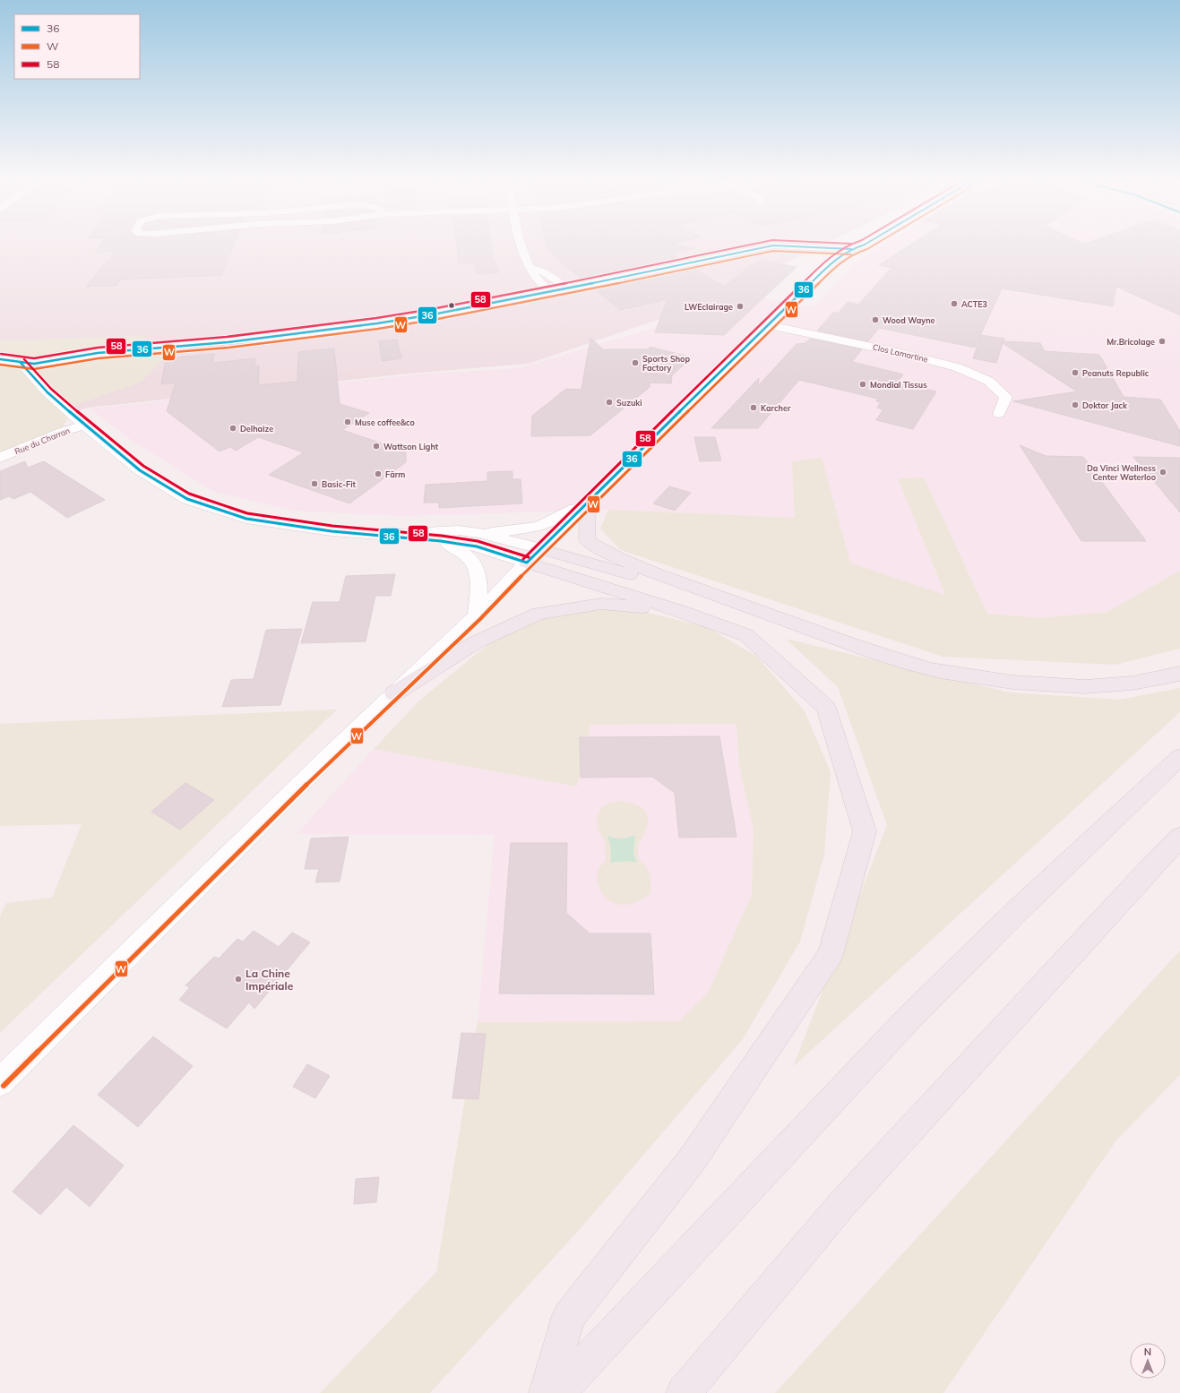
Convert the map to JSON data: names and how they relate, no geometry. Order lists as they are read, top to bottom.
{
  "streets": {
    "street": ["Clos Lamartine", "Rue du Charron"]
  },
  "places": [
    "ACTE3",
    "LWEclairage",
    "Wood Wayne",
    "Mr.Bricolage",
    "Sports Shop Factory",
    "Peanuts Republic",
    "Mondial Tissus",
    "Suzuki",
    "Doktor Jack",
    "Karcher",
    "Muse coffee&co",
    "Delhaize",
    "Wattson Light",
    "Da Vinci Wellness Center Waterloo",
    "Färm",
    "Basic-Fit",
    "La Chine Impériale"
  ],
  "lines": ["transit line 36", "transit line W", "transit line 58"],
  "legend": ["36", "W", "58"],
  "north": "top"
}
